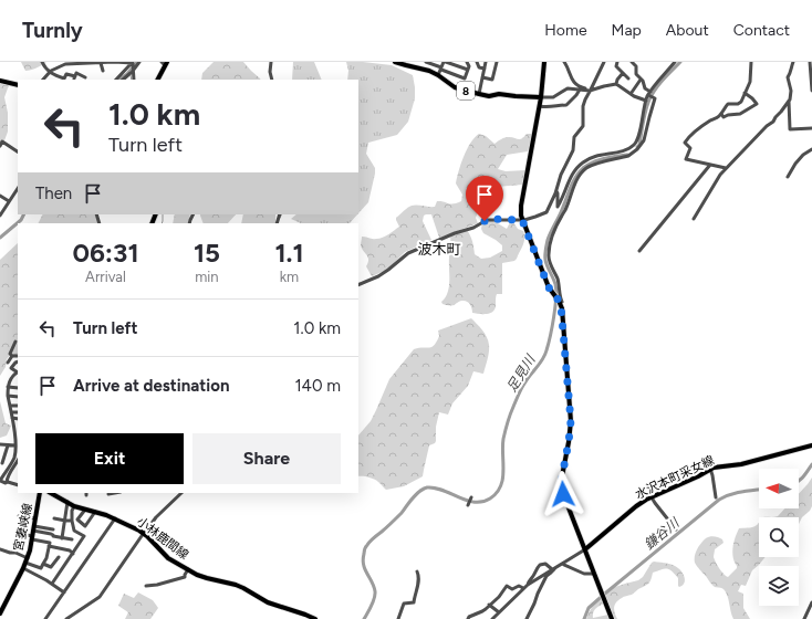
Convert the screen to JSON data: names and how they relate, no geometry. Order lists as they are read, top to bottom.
{
  "streets": {
    "main road": [
      "8",
      "水沢本町采女線",
      "宮妻峡線",
      "小林鹿間線"
    ]
  },
  "districts": ["波木町"],
  "water": ["足見川", "鎌谷川"],
  "north": "left",
  "page": {
    "header": "Turnly",
    "nav": [
      "Home",
      "Map",
      "About",
      "Contact"
    ],
    "turn": ["1.0 km", "Turn left"],
    "then": "Then",
    "eta": [
      "06:31",
      "Arrival",
      "15",
      "min",
      "1.1",
      "km"
    ],
    "list": [
      {
        "name": "Turn left",
        "value": "1.0 km"
      },
      {
        "name": "Arrive at destination",
        "value": "140 m"
      }
    ],
    "buttons": ["Exit", "Share"]
  }
}
